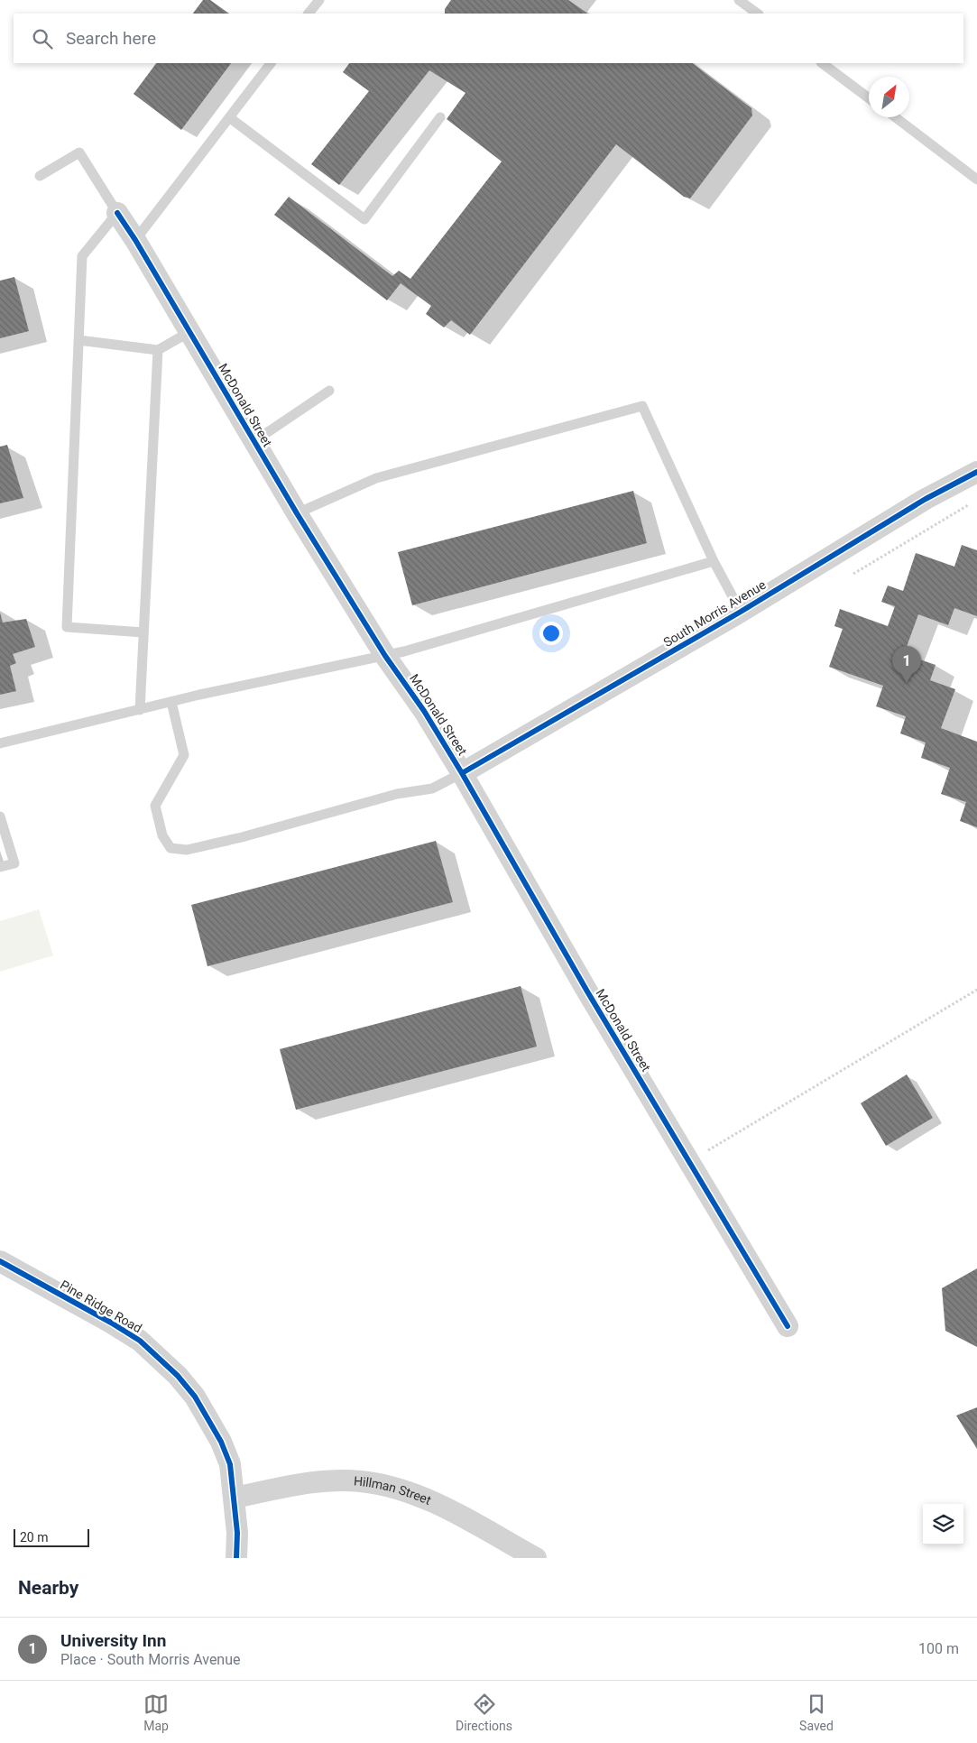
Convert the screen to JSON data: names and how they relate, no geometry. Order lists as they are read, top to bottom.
{
  "streets": {
    "street": [
      "McDonald Street",
      "South Morris Avenue",
      "Pine Ridge Road",
      "Hillman Street"
    ]
  },
  "crossings": [
    ["McDonald Street", "South Morris Avenue"],
    ["Pine Ridge Road", "Hillman Street"]
  ],
  "scale_bar": "20 m",
  "north": "top right",
  "page": {
    "search": "Search here",
    "pins": "1",
    "scale": "20 m",
    "heading": "Nearby",
    "list": [
      {
        "mark": "1",
        "name": "University Inn",
        "note": "Place · South Morris Avenue",
        "value": "100 m"
      }
    ],
    "nav": ["Map", "Directions", "Saved"]
  }
}
